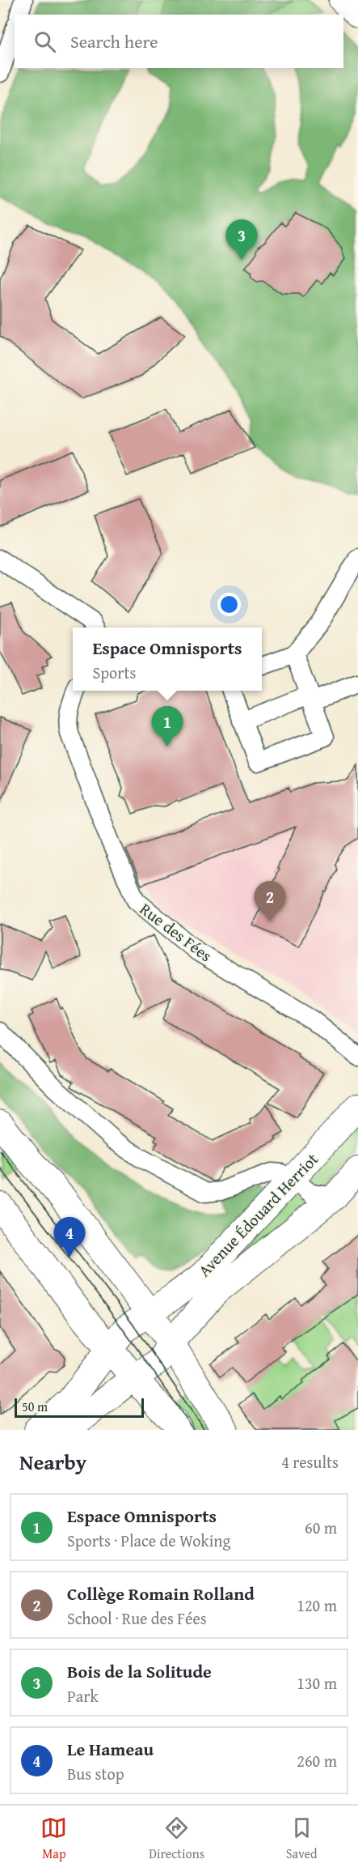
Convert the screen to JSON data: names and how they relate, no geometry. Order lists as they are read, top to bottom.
{
  "streets": {
    "street": ["Rue des Fées", "Avenue Édouard Herriot"]
  },
  "scale_bar": "50 m",
  "page": {
    "search": "Search here",
    "pins": [
      "3",
      "1",
      "2",
      "4"
    ],
    "popup": ["Espace Omnisports", "Sports"],
    "scale": "50 m",
    "heading": ["Nearby", "4 results"],
    "list": [
      {
        "mark": "1",
        "name": "Espace Omnisports",
        "note": "Sports · Place de Woking",
        "value": "60 m"
      },
      {
        "mark": "2",
        "name": "Collège Romain Rolland",
        "note": "School · Rue des Fées",
        "value": "120 m"
      },
      {
        "mark": "3",
        "name": "Bois de la Solitude",
        "note": "Park",
        "value": "130 m"
      },
      {
        "mark": "4",
        "name": "Le Hameau",
        "note": "Bus stop",
        "value": "260 m"
      }
    ],
    "nav": ["Map", "Directions", "Saved"]
  }
}
